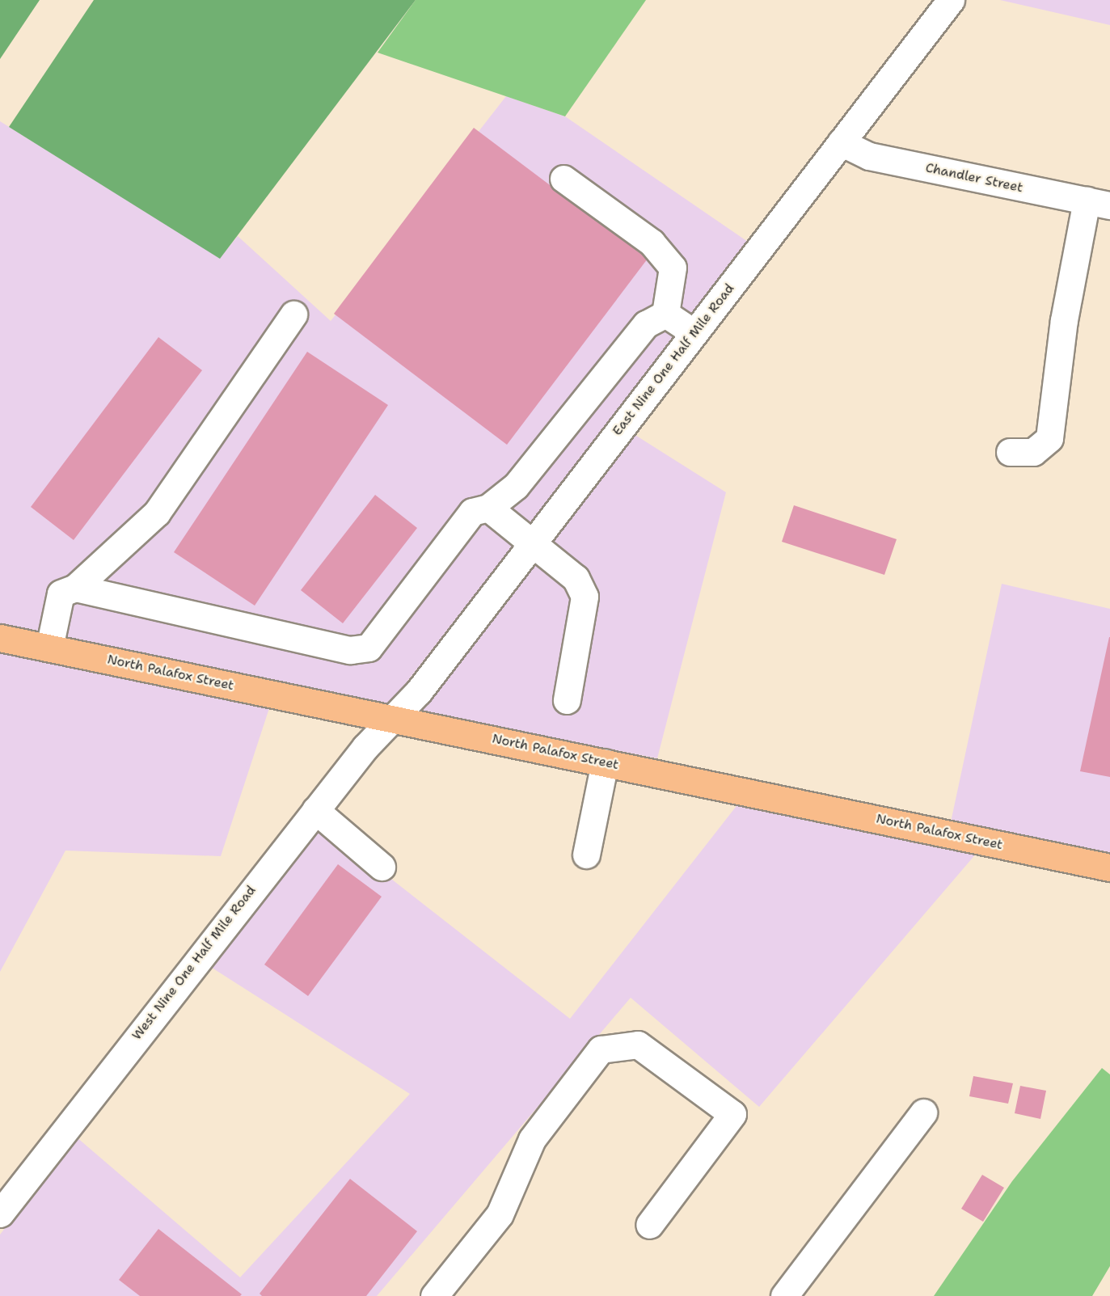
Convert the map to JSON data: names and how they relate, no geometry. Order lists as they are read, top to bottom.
{
  "streets": {
    "main road": ["North Palafox Street"],
    "street": ["Chandler Street", "East Nine One Half Mile Road", "West Nine One Half Mile Road"]
  },
  "crossings": [
    ["Chandler Street", "East Nine One Half Mile Road"],
    ["East Nine One Half Mile Road", "North Palafox Street"],
    ["East Nine One Half Mile Road", "West Nine One Half Mile Road"],
    ["North Palafox Street", "West Nine One Half Mile Road"]
  ]
}
